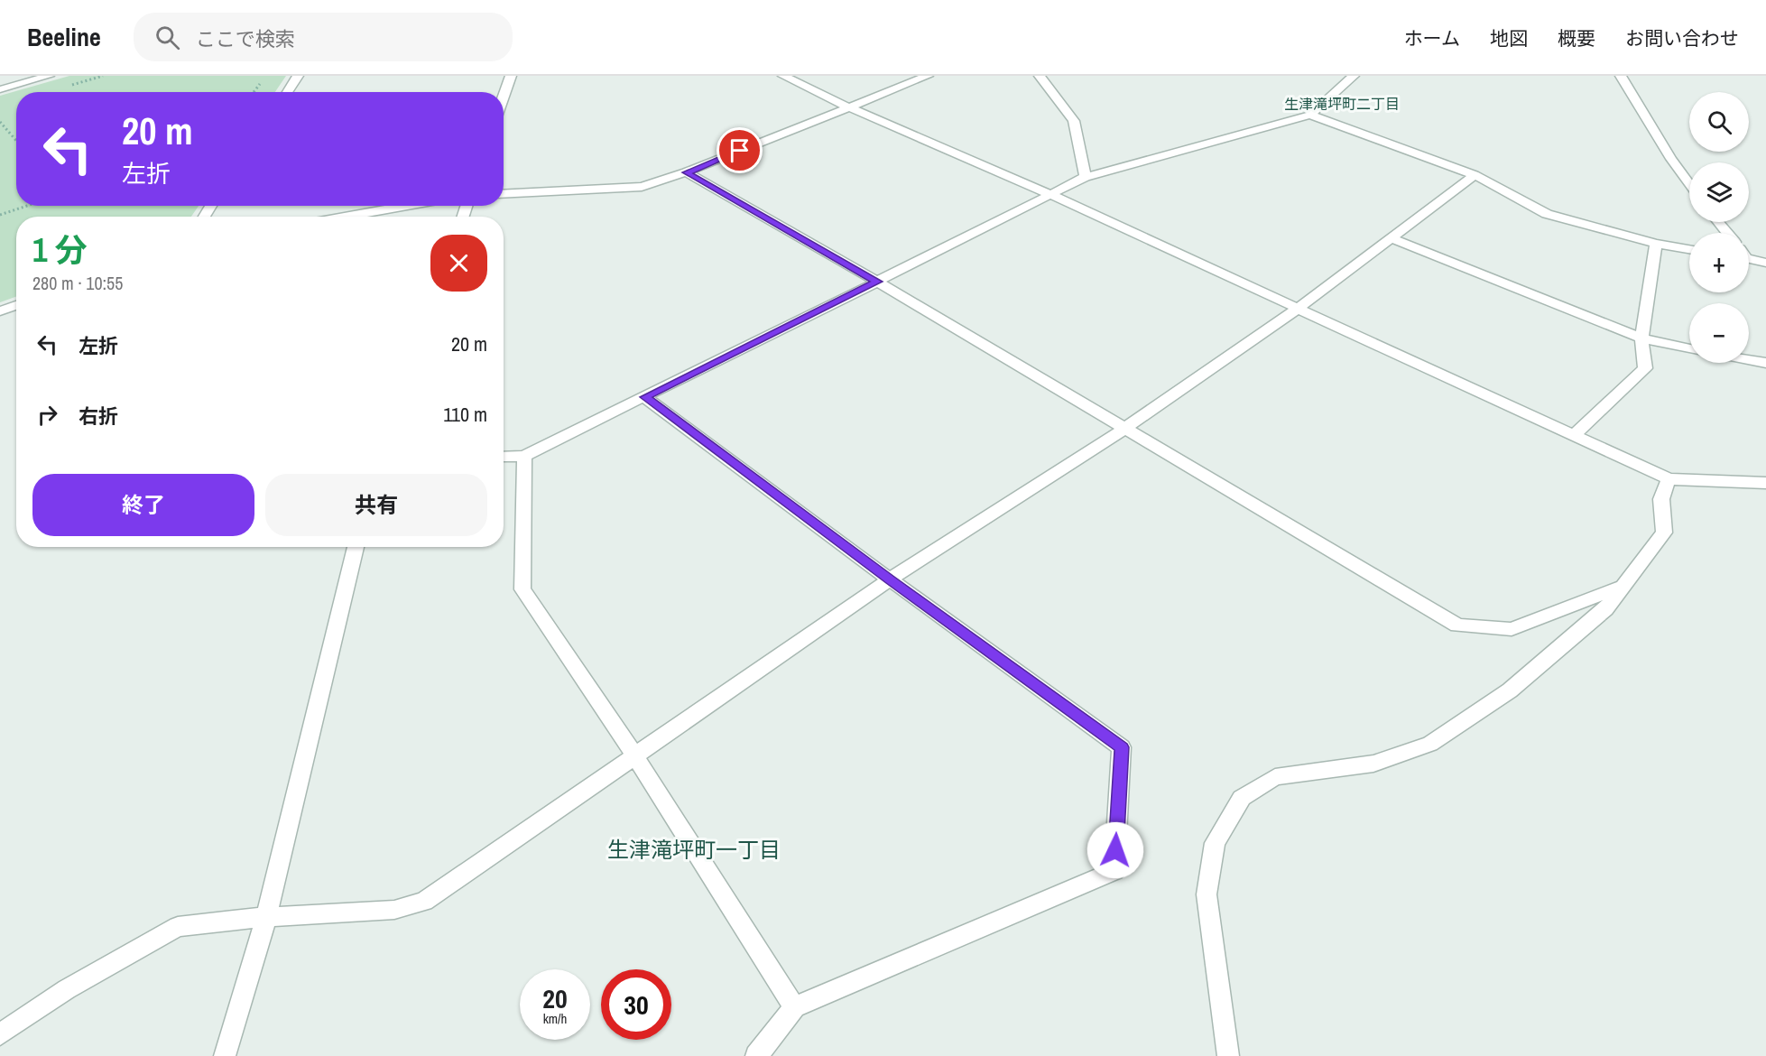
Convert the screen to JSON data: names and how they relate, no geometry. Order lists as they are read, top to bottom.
{
  "districts": ["生津滝坪町二丁目", "生津滝坪町一丁目"],
  "page": {
    "header": "Beeline",
    "search": "ここで検索",
    "nav": [
      "ホーム",
      "地図",
      "概要",
      "お問い合わせ"
    ],
    "map_buttons": ["+", "−"],
    "turn": ["20 m", "左折"],
    "heading": ["1 分", "280 m · 10:55"],
    "list": [
      {
        "name": "左折",
        "value": "20 m"
      },
      {
        "name": "右折",
        "value": "110 m"
      }
    ],
    "buttons": ["終了", "共有"],
    "speed": "20 km/h",
    "limit": "30"
  }
}
